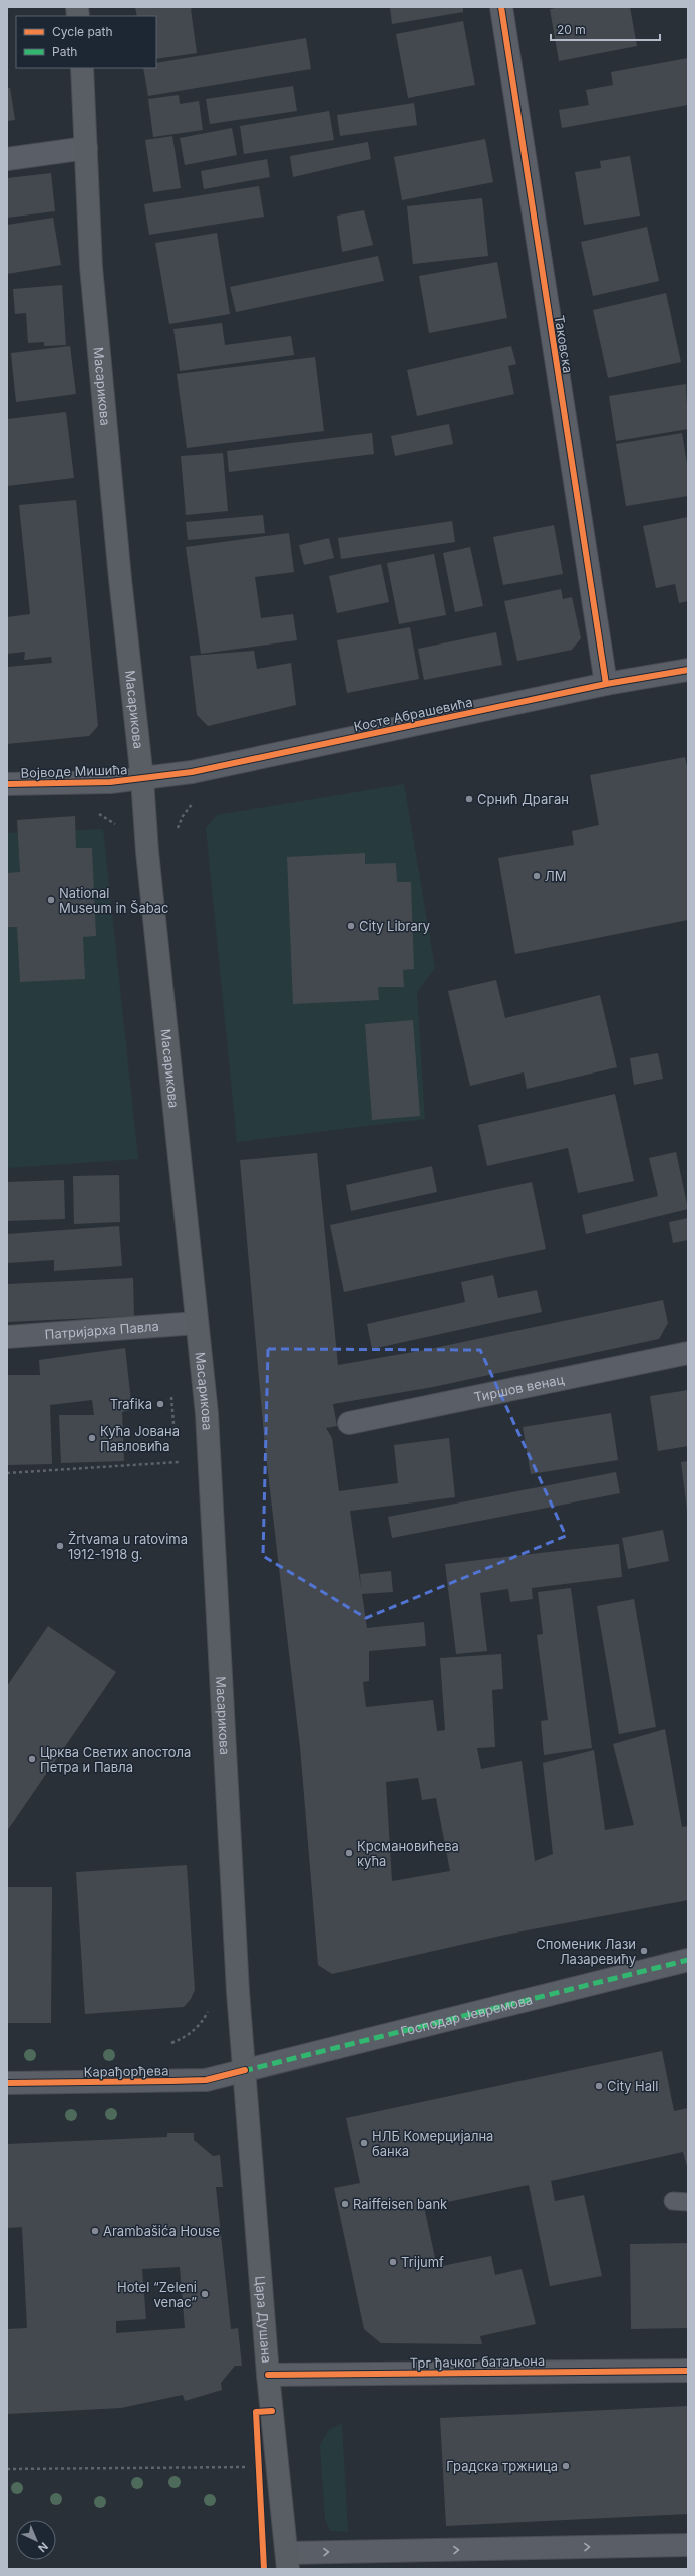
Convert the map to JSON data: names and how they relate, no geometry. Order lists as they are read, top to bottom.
{
  "streets": {
    "main road": ["Масарикова", "Цара Душана"],
    "street": [
      "Таковска",
      "Косте Абрашевића",
      "Војводе Мишића",
      "Патријарха Павла",
      "Тиршов венац",
      "Господар Јевремова",
      "Карађорђева",
      "Трг ђачког батаљона"
    ]
  },
  "crossings": [
    ["Таковска", "Косте Абрашевића"],
    ["Масарикова", "Косте Абрашевића"],
    ["Масарикова", "Војводе Мишића"],
    ["Масарикова", "Патријарха Павла"],
    ["Масарикова", "Господар Јевремова"],
    ["Масарикова", "Карађорђева"],
    ["Масарикова", "Цара Душана"],
    ["Косте Абрашевића", "Војводе Мишића"],
    ["Господар Јевремова", "Карађорђева"],
    ["Господар Јевремова", "Цара Душана"],
    ["Карађорђева", "Цара Душана"],
    ["Цара Душана", "Трг ђачког батаљона"]
  ],
  "places": [
    "Срнић Драган",
    "ЛМ",
    "National Museum in Šabac",
    "City Library",
    "Trafika",
    "Кућа Јована Павловића",
    "Žrtvama u ratovima 1912-1918 g.",
    "Црква Светих апостола Петра и Павла",
    "Крсмановићева кућа",
    "Споменик Лази Лазаревићу",
    "City Hall",
    "НЛБ Комерцијална банка",
    "Raiffeisen bank",
    "Arambašića House",
    "Trijumf",
    "Hotel “Zeleni venac”",
    "Градска тржница"
  ],
  "legend": ["Cycle path", "Path"],
  "scale_bar": "20 m",
  "north": "bottom right"
}
